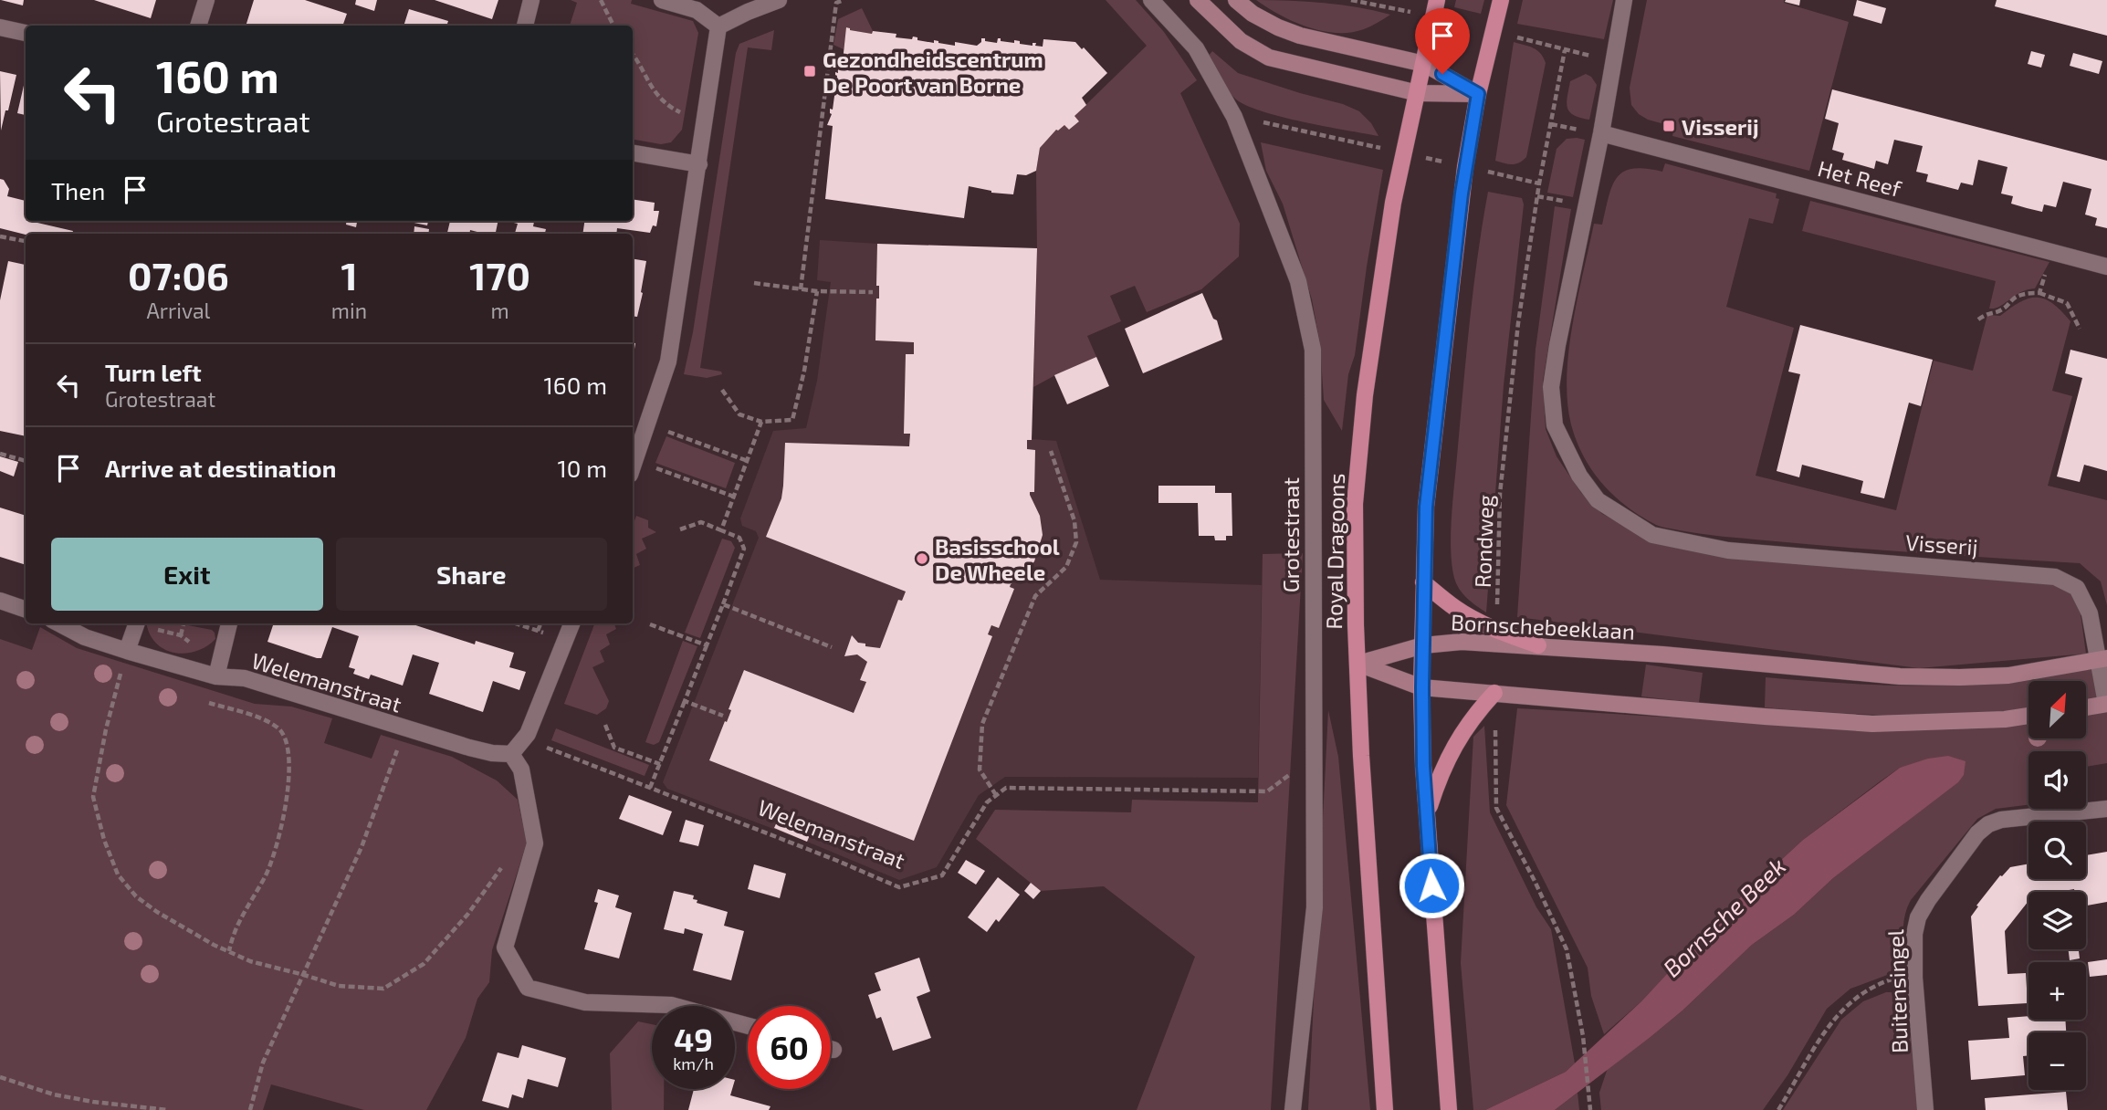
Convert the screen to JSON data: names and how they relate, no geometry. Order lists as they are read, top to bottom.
{
  "streets": {
    "main road": ["Royal Dragoons"],
    "street": [
      "Het Reef",
      "Grotestraat",
      "Visserij",
      "Bornschebeeklaan",
      "Welemanstraat",
      "Buitensingel"
    ],
    "path": ["Rondweg"]
  },
  "crossings": [
    ["Het Reef", "Visserij"],
    ["Visserij", "Bornschebeeklaan"],
    ["Royal Dragoons", "Bornschebeeklaan"]
  ],
  "water": ["Bornsche Beek"],
  "places": {
    "transit": ["Gezondheidscentrum De Poort van Borne", "Visserij"],
    "other": ["Basisschool De Wheele"]
  },
  "north": "top right",
  "page": {
    "turn": ["160 m", "Grotestraat"],
    "then": "Then",
    "eta": [
      "07:06",
      "Arrival",
      "1",
      "min",
      "170",
      "m"
    ],
    "list": [
      {
        "name": "Turn left",
        "note": "Grotestraat",
        "value": "160 m"
      },
      {
        "name": "Arrive at destination",
        "value": "10 m"
      }
    ],
    "buttons": ["Exit", "Share"],
    "map_buttons": ["+", "−"],
    "speed": "49 km/h",
    "limit": "60"
  }
}
